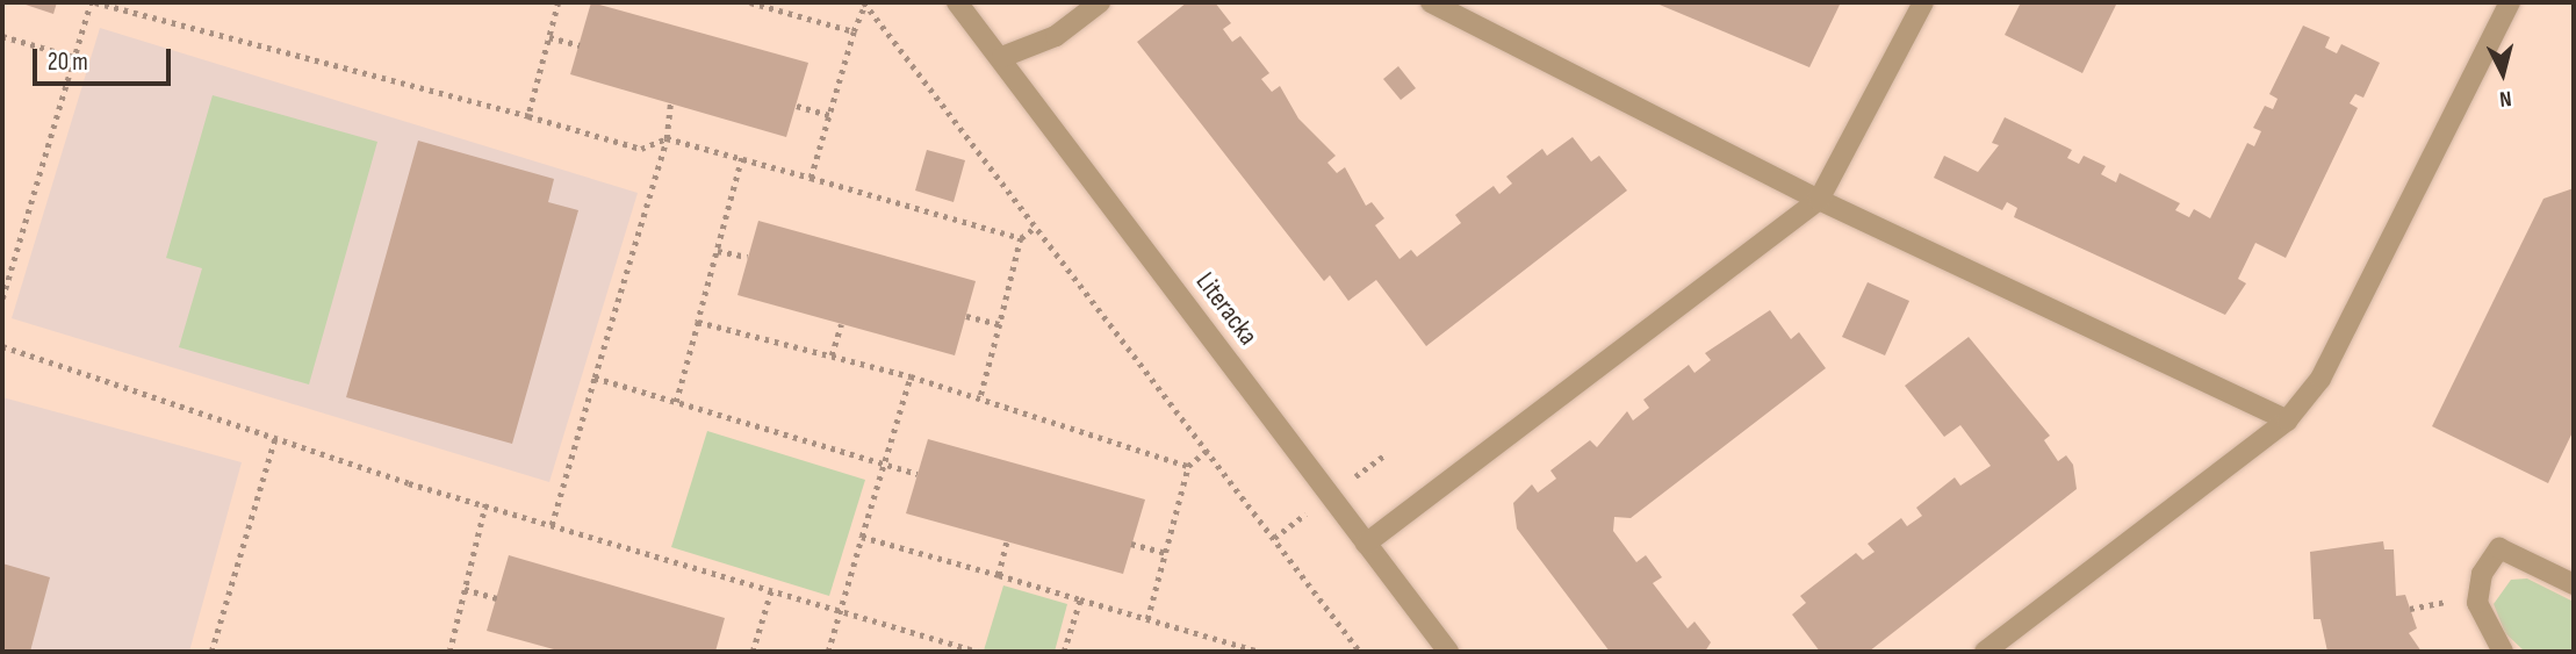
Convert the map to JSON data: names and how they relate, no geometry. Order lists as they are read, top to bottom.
{
  "streets": {
    "street": ["Literacka"]
  },
  "scale_bar": "20 m",
  "north": "bottom"
}
